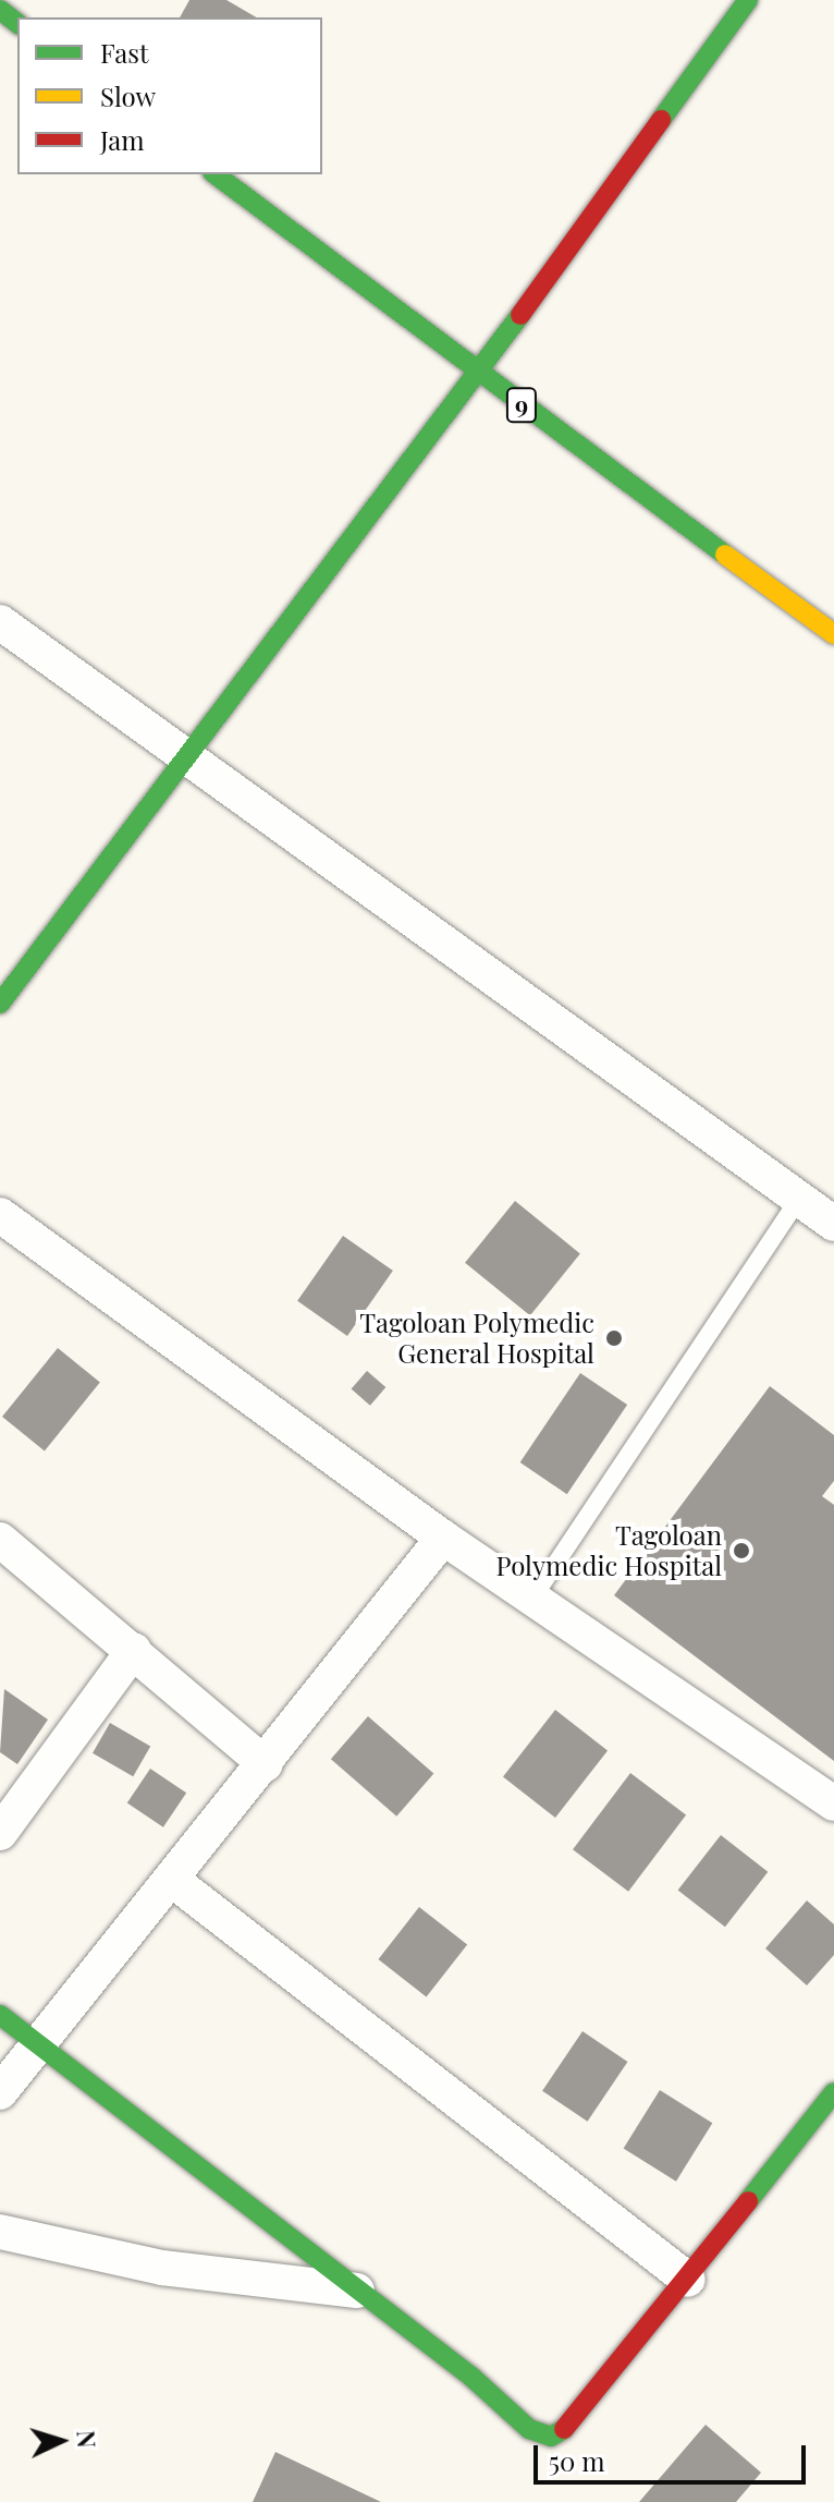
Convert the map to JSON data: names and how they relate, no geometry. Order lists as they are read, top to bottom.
{
  "streets": {
    "main road": ["9"]
  },
  "places": ["Tagoloan Polymedic General Hospital", "Tagoloan Polymedic Hospital"],
  "legend": ["Fast", "Slow", "Jam"],
  "scale_bar": "50 m",
  "north": "right"
}
